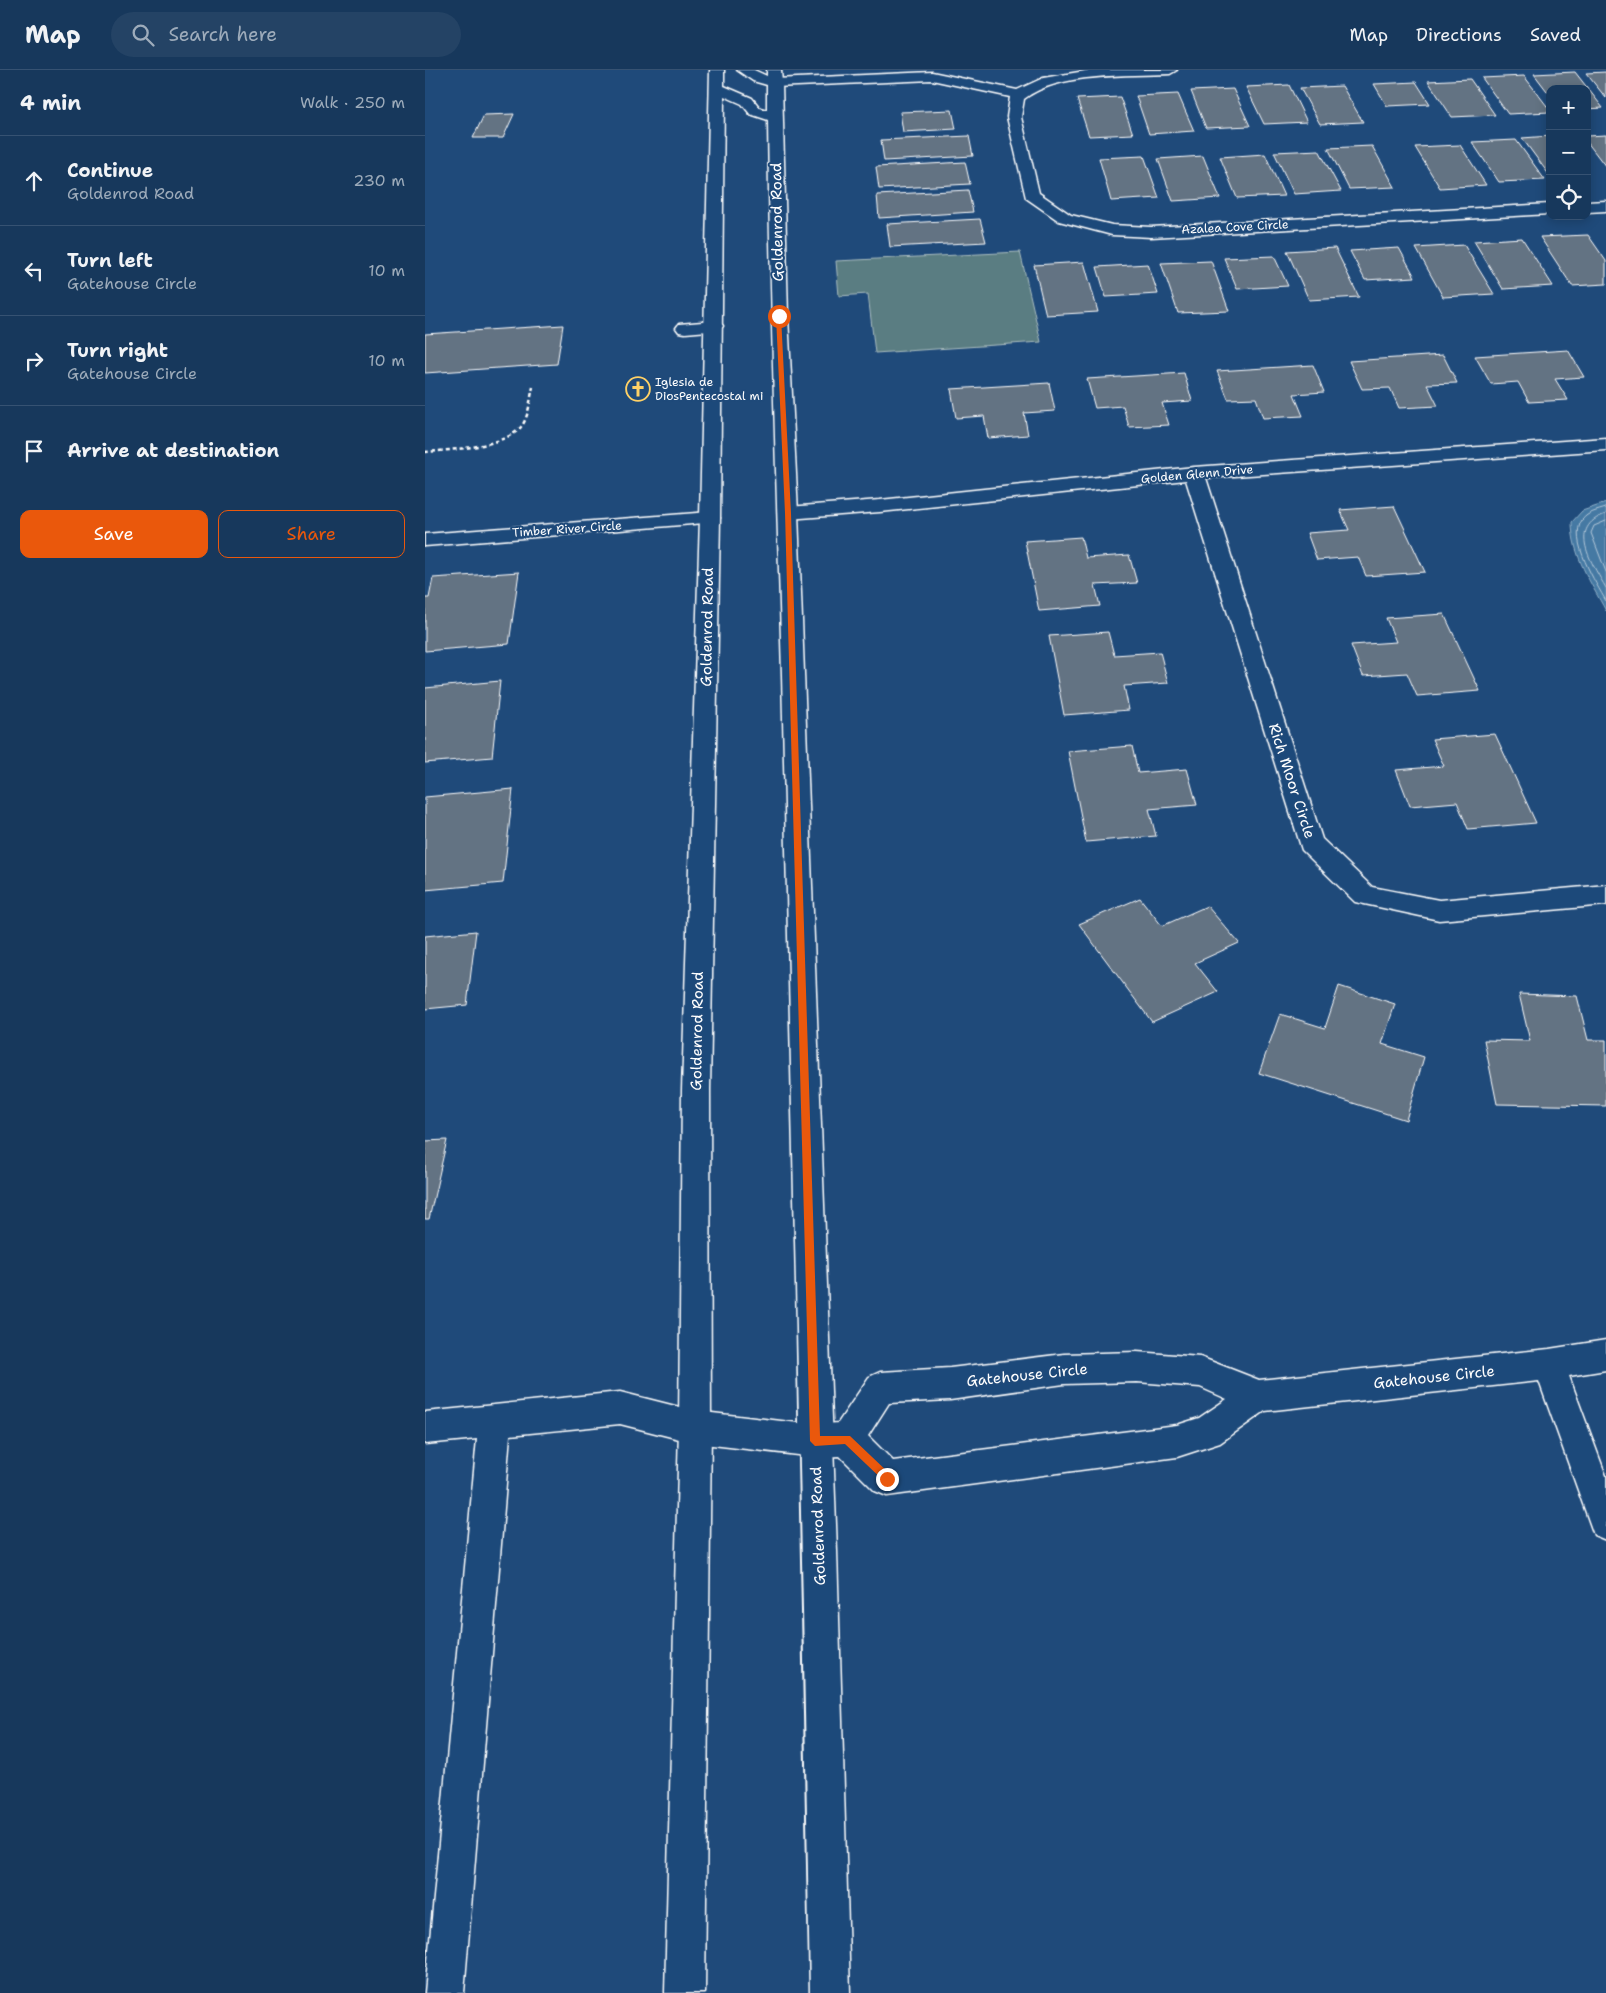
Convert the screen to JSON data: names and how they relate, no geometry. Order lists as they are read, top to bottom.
{
  "streets": {
    "main road": [
      "Goldenrod Road",
      "Azalea Cove Circle",
      "Golden Glenn Drive",
      "Timber River Circle",
      "Rich Moor Circle",
      "Gatehouse Circle"
    ]
  },
  "crossings": [
    ["Goldenrod Road", "Golden Glenn Drive"],
    ["Goldenrod Road", "Timber River Circle"],
    ["Goldenrod Road", "Gatehouse Circle"],
    ["Golden Glenn Drive", "Rich Moor Circle"]
  ],
  "places": {
    "church": ["Iglesia de DiosPentecostal mi"]
  },
  "page": {
    "header": "Map",
    "search": "Search here",
    "nav": ["Map", "Directions", "Saved"],
    "heading": ["4 min", "Walk · 250 m"],
    "map_buttons": ["+", "−"],
    "list": [
      ["Continue", "Goldenrod Road", "230 m"],
      ["Turn left", "Gatehouse Circle", "10 m"],
      ["Turn right", "Gatehouse Circle", "10 m"],
      "Arrive at destination"
    ],
    "buttons": ["Save", "Share"]
  }
}
